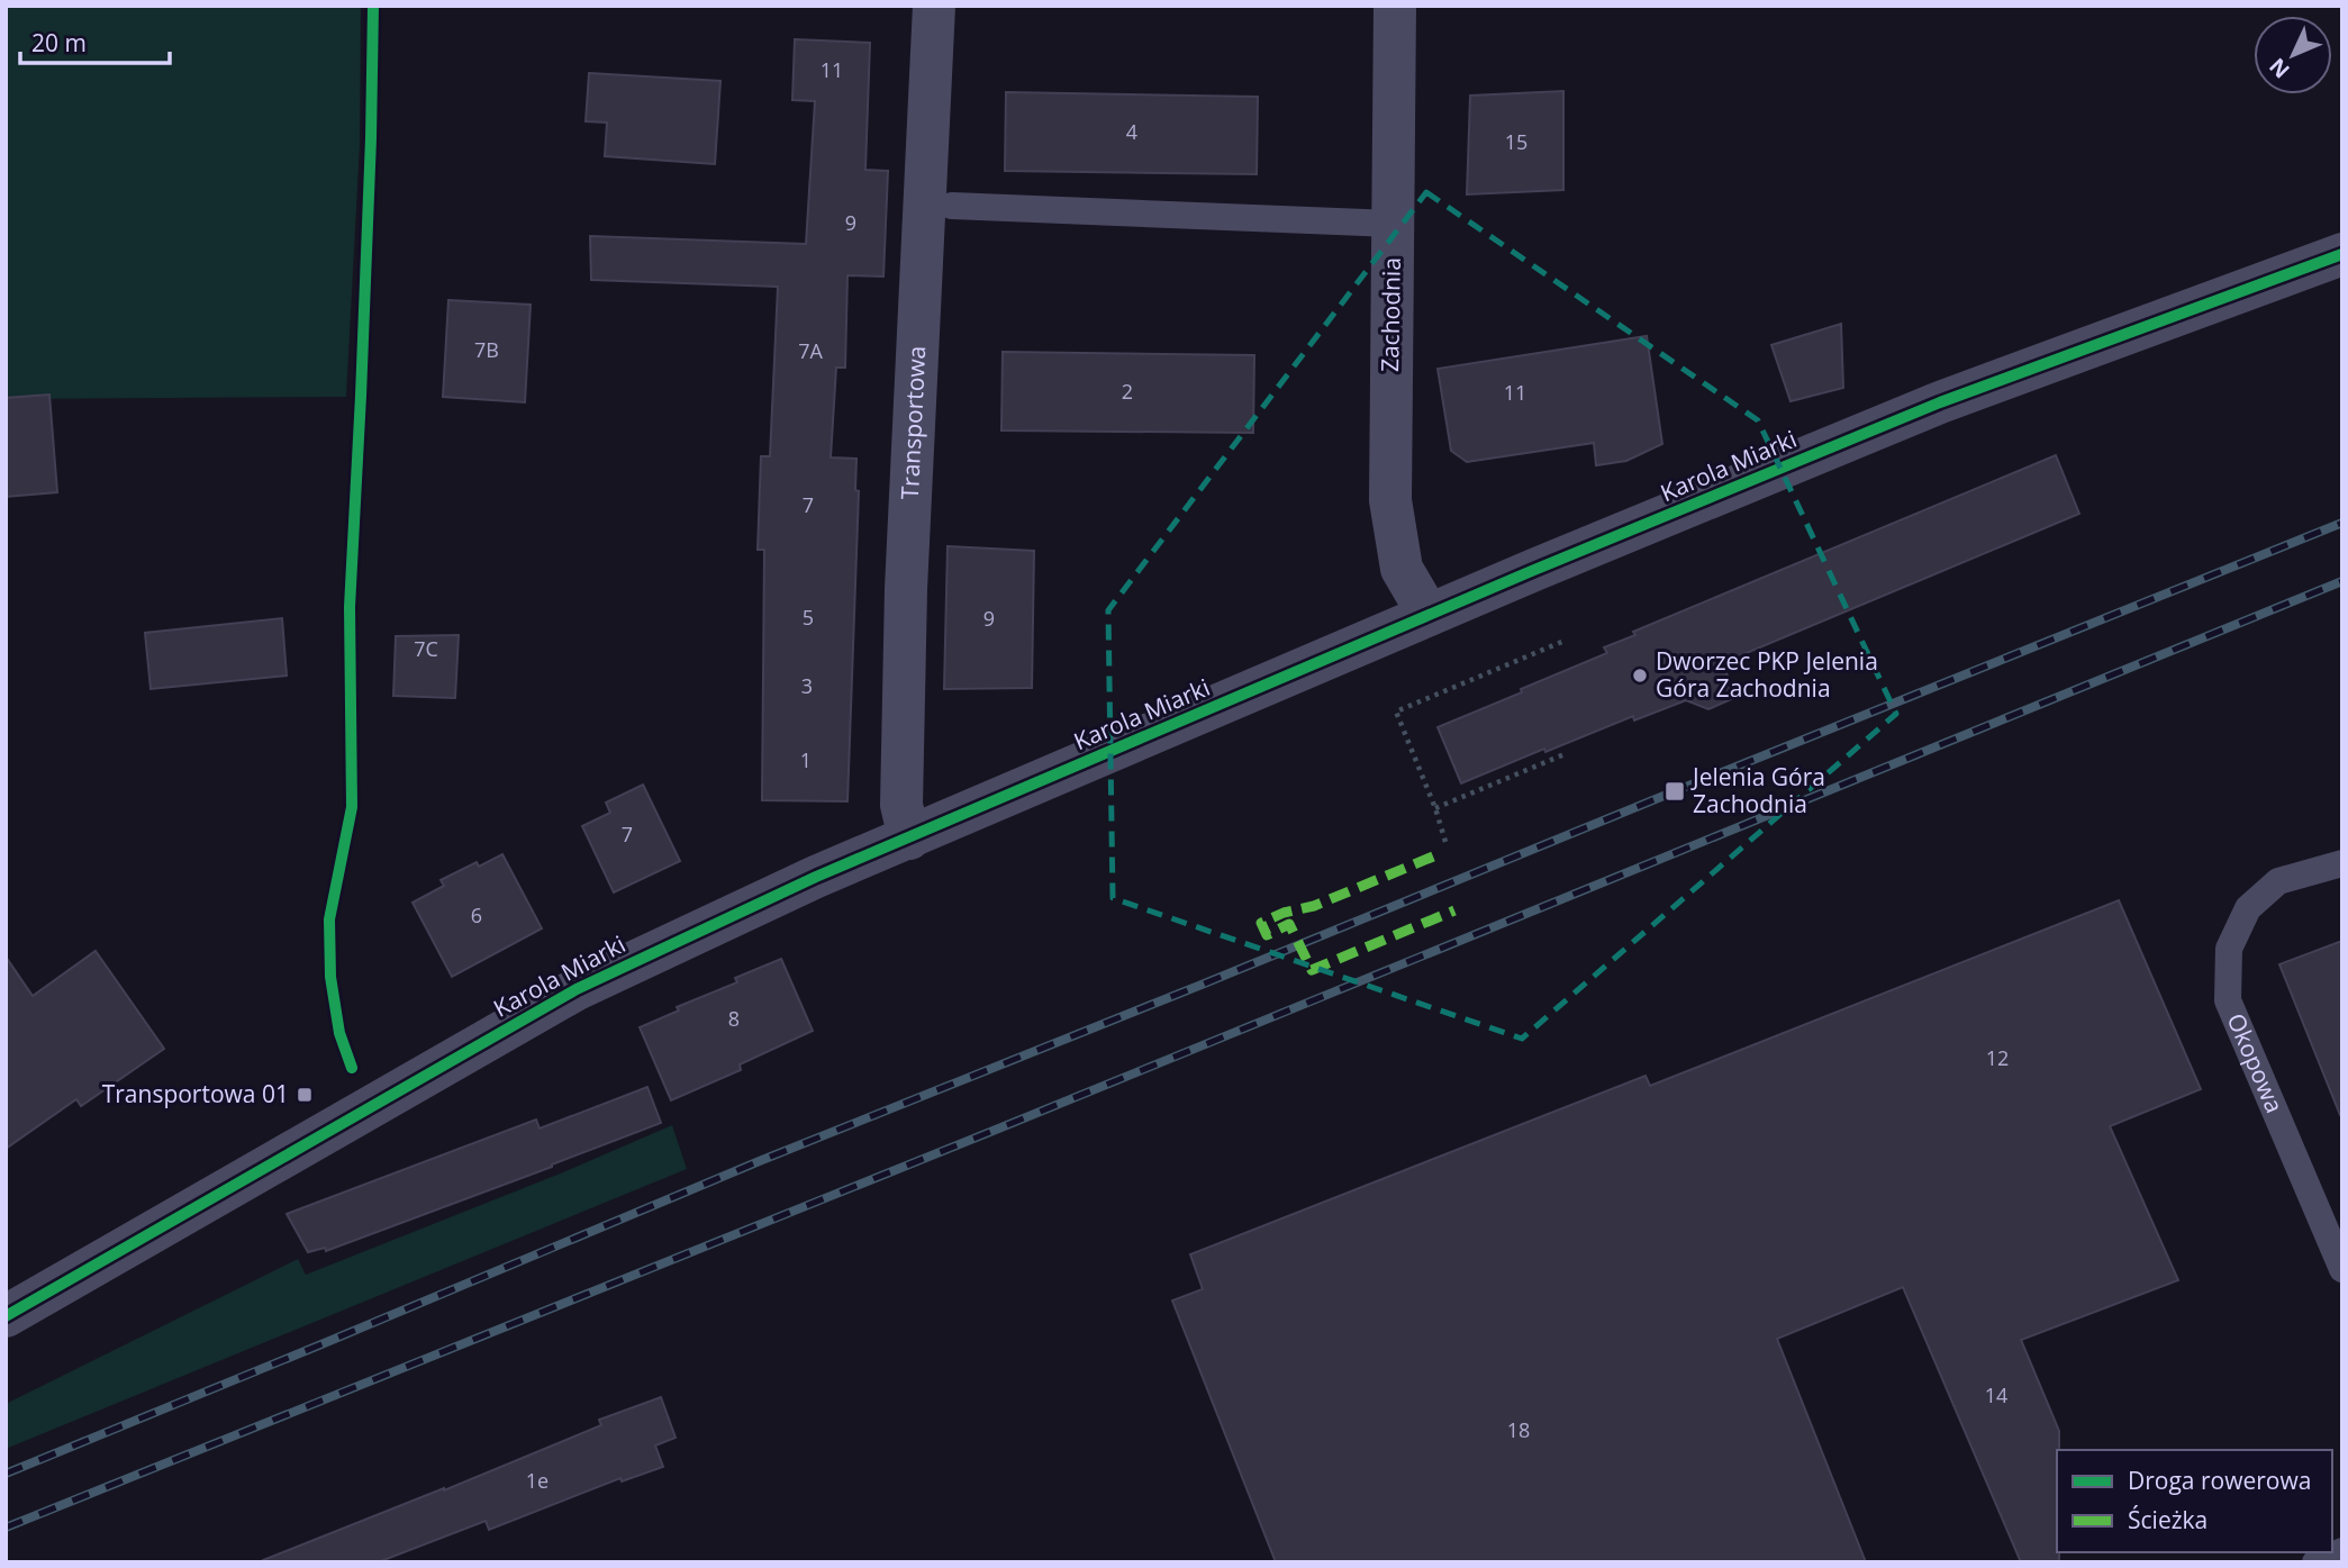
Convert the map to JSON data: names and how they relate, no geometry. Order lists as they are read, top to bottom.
{
  "streets": {
    "street": ["Zachodnia", "Transportowa", "Karola Miarki"],
    "lane": ["Okopowa"]
  },
  "crossings": [
    ["Zachodnia", "Karola Miarki"],
    ["Transportowa", "Karola Miarki"]
  ],
  "places": {
    "other": ["Dworzec PKP Jelenia Góra Zachodnia"],
    "transit": ["Jelenia Góra Zachodnia", "Transportowa 01"]
  },
  "house_numbers": [
    "11",
    "4",
    "15",
    "9",
    "7B",
    "7A",
    "2",
    "11",
    "7",
    "5",
    "9",
    "7C",
    "3",
    "1",
    "7",
    "6",
    "8",
    "12",
    "14",
    "18",
    "1e"
  ],
  "legend": ["Droga rowerowa", "Ścieżka"],
  "scale_bar": "20 m",
  "north": "bottom left"
}
